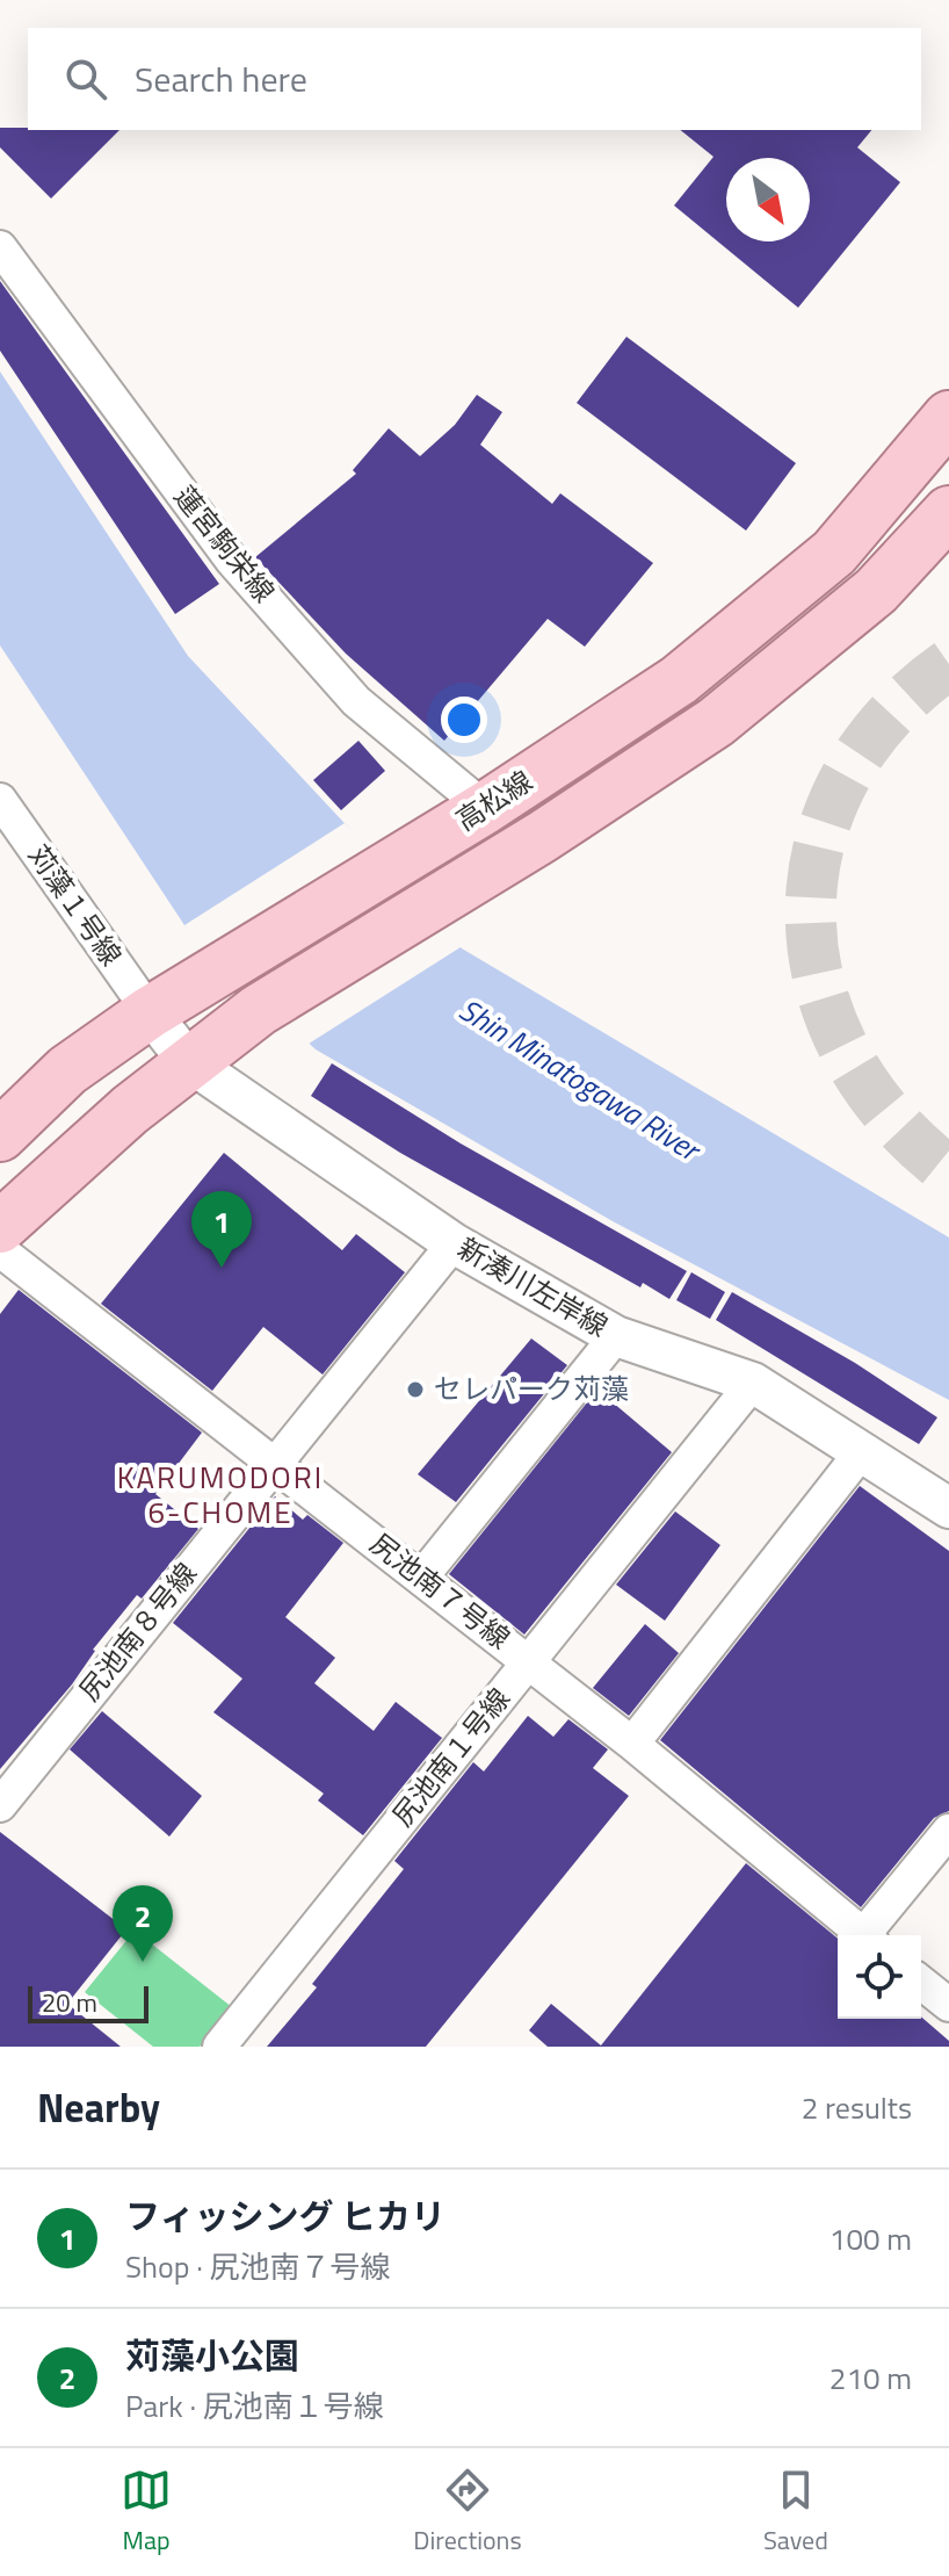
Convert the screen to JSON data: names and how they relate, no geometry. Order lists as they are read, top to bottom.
{
  "streets": {
    "main road": ["高松線"],
    "street": [
      "蓮宮駒栄線",
      "苅藻１号線",
      "新湊川左岸線",
      "尻池南７号線",
      "尻池南８号線",
      "尻池南１号線"
    ]
  },
  "crossings": [
    ["蓮宮駒栄線", "高松線"],
    ["高松線", "苅藻１号線"],
    ["高松線", "新湊川左岸線"],
    ["苅藻１号線", "新湊川左岸線"],
    ["新湊川左岸線", "尻池南８号線"],
    ["新湊川左岸線", "尻池南１号線"],
    ["尻池南７号線", "尻池南８号線"],
    ["尻池南７号線", "尻池南１号線"]
  ],
  "districts": ["KARUMODORI 6-CHOME"],
  "water": ["Shin Minatogawa River"],
  "places": ["セレパーク苅藻"],
  "scale_bar": "20 m",
  "north": "bottom right",
  "page": {
    "search": "Search here",
    "pins": ["1", "2"],
    "scale": "20 m",
    "heading": ["Nearby", "2 results"],
    "list": [
      {
        "mark": "1",
        "name": "フィッシング ヒカリ",
        "note": "Shop · 尻池南７号線",
        "value": "100 m"
      },
      {
        "mark": "2",
        "name": "苅藻小公園",
        "note": "Park · 尻池南１号線",
        "value": "210 m"
      }
    ],
    "nav": ["Map", "Directions", "Saved"]
  }
}
